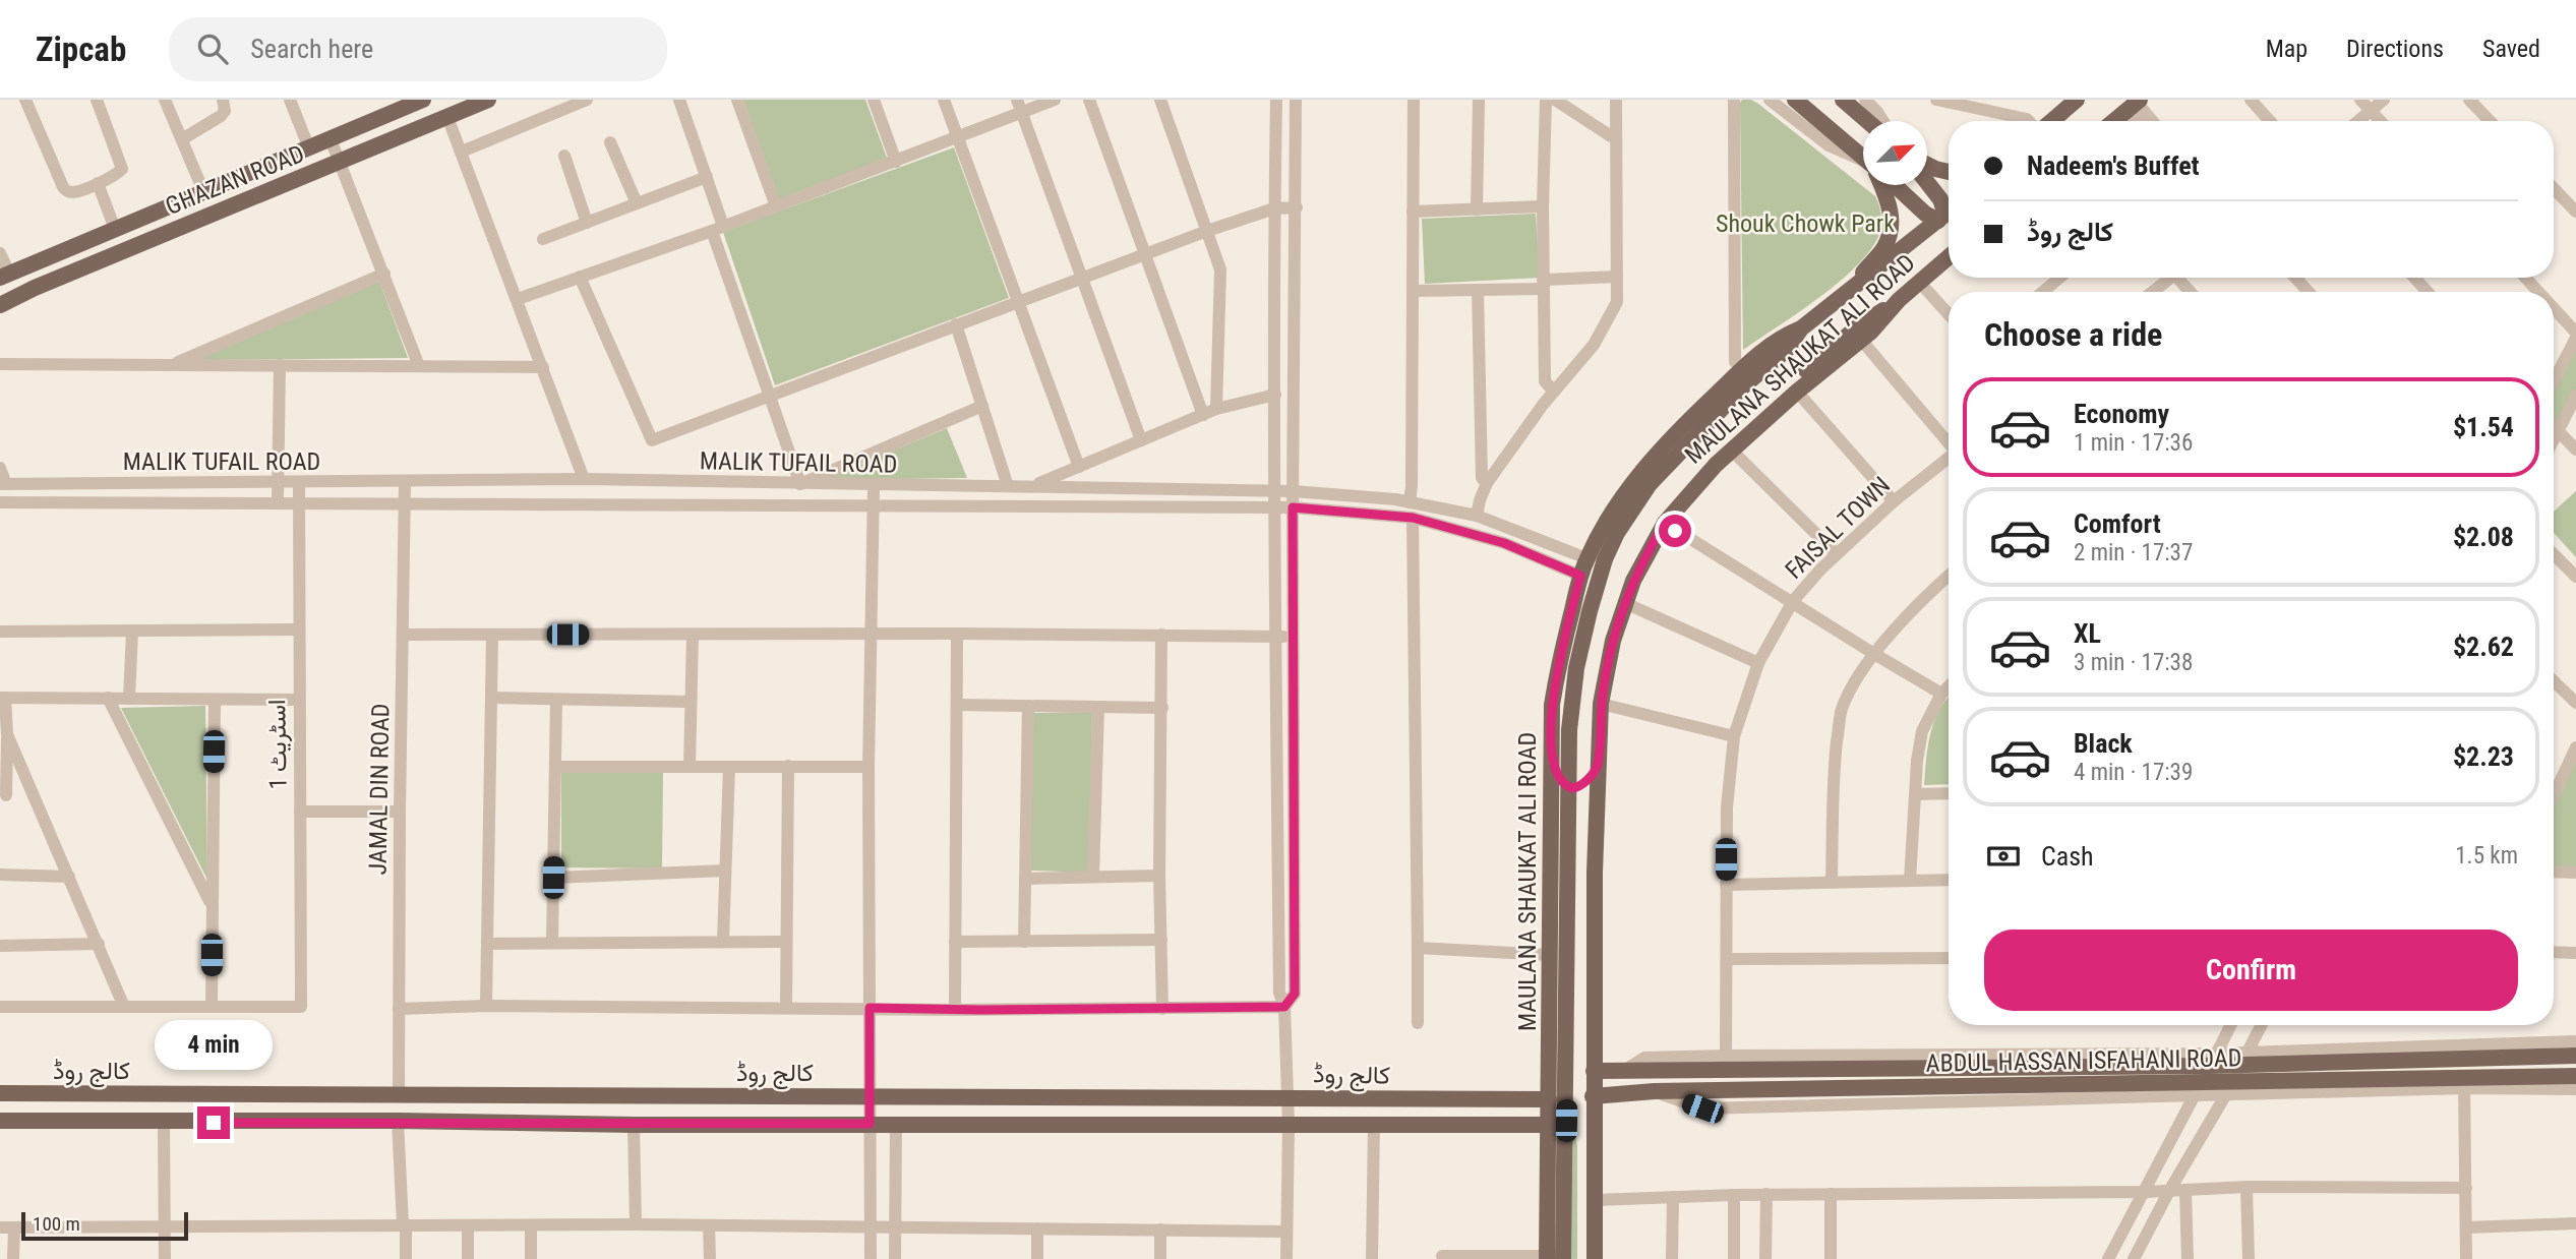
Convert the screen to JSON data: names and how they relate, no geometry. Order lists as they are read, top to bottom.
{
  "streets": {
    "main road": [
      "GHAZAN ROAD",
      "MAULANA SHAUKAT ALI ROAD",
      "ABDUL HASSAN ISFAHANI ROAD",
      "کالج روڈ"
    ],
    "street": [
      "MALIK TUFAIL ROAD",
      "FAISAL TOWN",
      "اسٹریٹ 1",
      "JAMAL DIN ROAD"
    ]
  },
  "crossings": [
    ["MAULANA SHAUKAT ALI ROAD", "MALIK TUFAIL ROAD"],
    ["MAULANA SHAUKAT ALI ROAD", "ABDUL HASSAN ISFAHANI ROAD"],
    ["MAULANA SHAUKAT ALI ROAD", "کالج روڈ"],
    ["MALIK TUFAIL ROAD", "اسٹریٹ 1"],
    ["MALIK TUFAIL ROAD", "JAMAL DIN ROAD"],
    ["FAISAL TOWN", "ABDUL HASSAN ISFAHANI ROAD"],
    ["JAMAL DIN ROAD", "کالج روڈ"]
  ],
  "parks": ["Shouk Chowk Park"],
  "scale_bar": "100 m",
  "north": "top right",
  "page": {
    "header": "Zipcab",
    "search": "Search here",
    "nav": ["Map", "Directions", "Saved"],
    "banner": ["Nadeem's Buffet", "کالج روڈ"],
    "heading": "Choose a ride",
    "list": [
      {
        "name": "Economy",
        "note": "1 min · 17:36",
        "value": "$1.54"
      },
      {
        "name": "Comfort",
        "note": "2 min · 17:37",
        "value": "$2.08"
      },
      {
        "name": "XL",
        "note": "3 min · 17:38",
        "value": "$2.62"
      },
      {
        "name": "Black",
        "note": "4 min · 17:39",
        "value": "$2.23"
      }
    ],
    "pay": ["Cash", "1.5 km"],
    "buttons": "Confirm",
    "bubble": "4 min",
    "scale": "100 m"
  }
}
